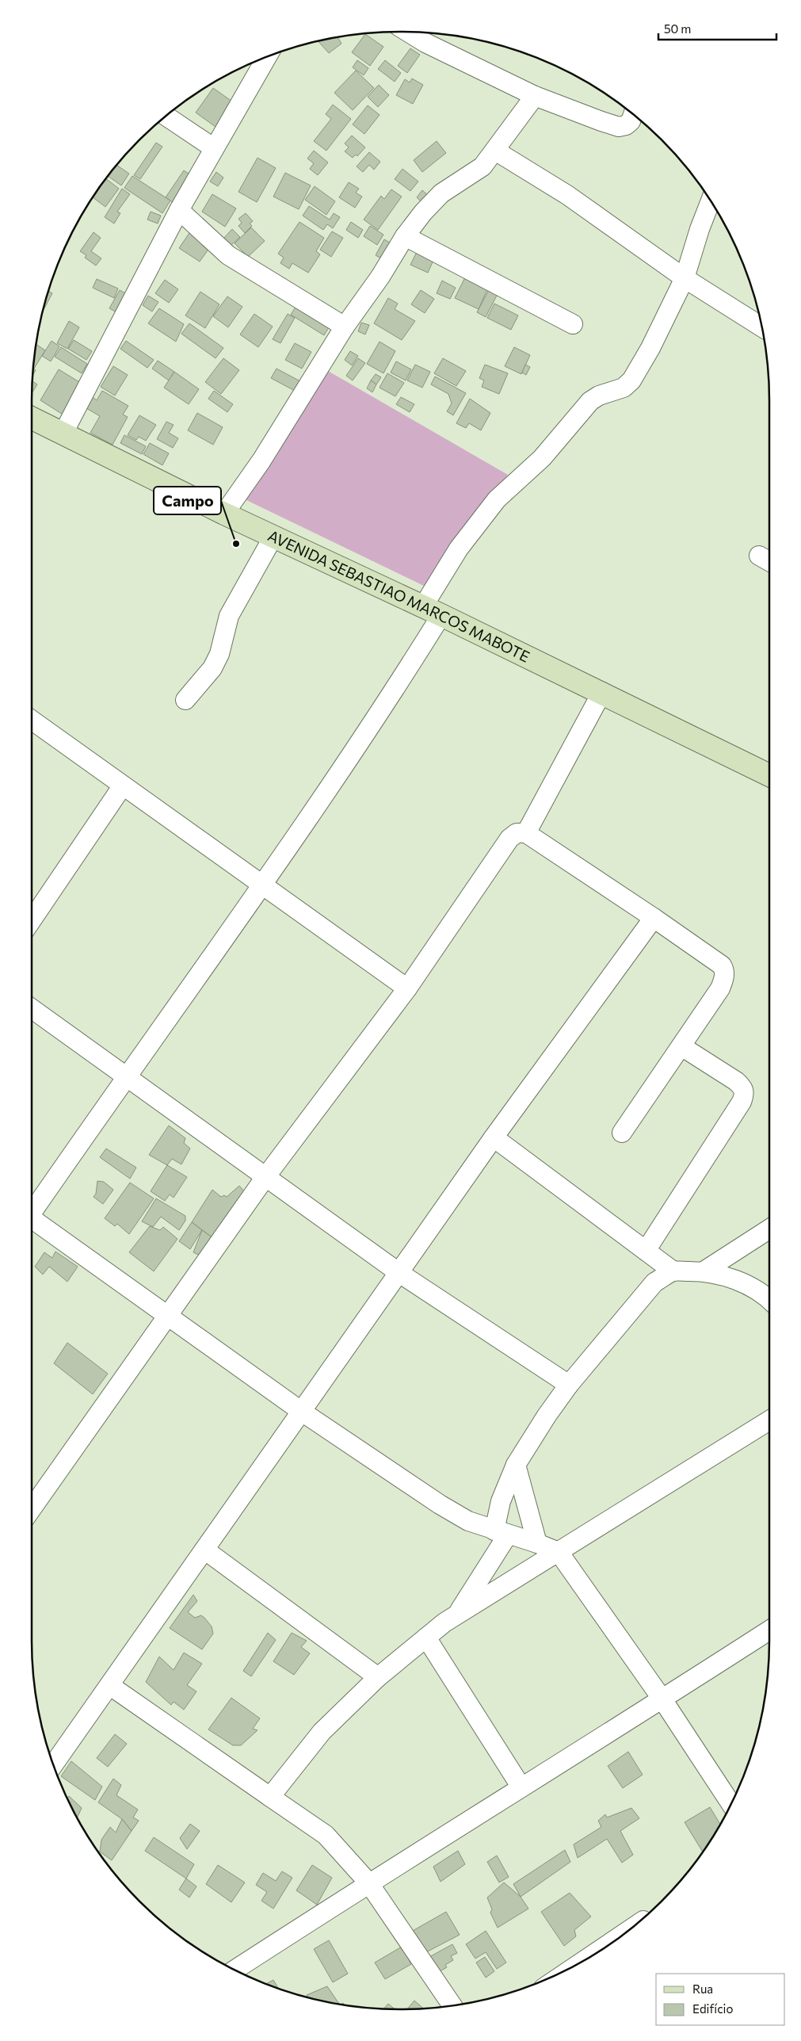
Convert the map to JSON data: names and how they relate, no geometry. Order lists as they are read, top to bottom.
{
  "streets": {
    "main road": ["AVENIDA SEBASTIAO MARCOS MABOTE"]
  },
  "places": ["Campo"],
  "legend": ["Rua", "Edifício"],
  "scale_bar": "50 m"
}
